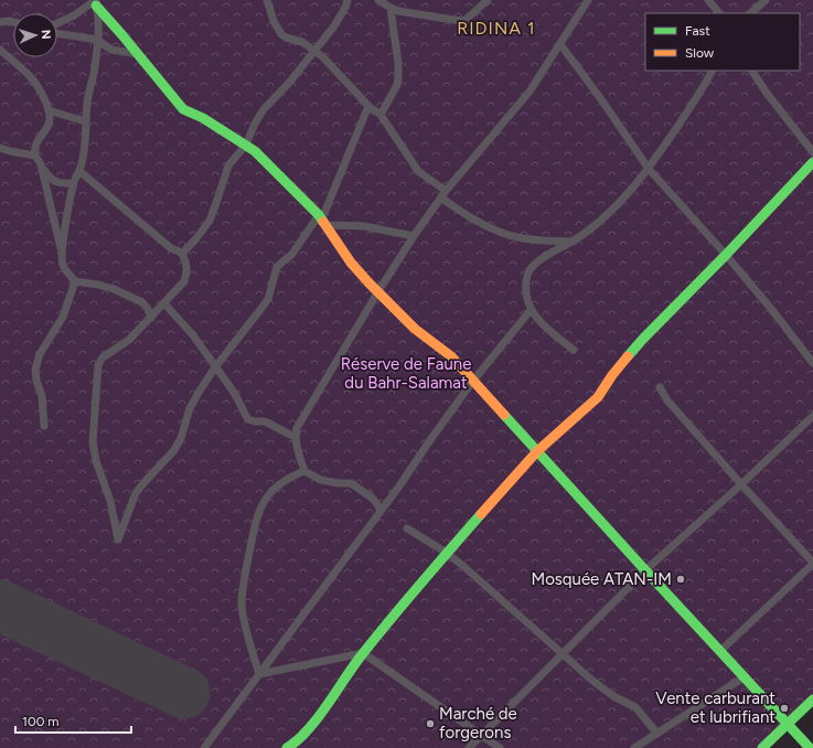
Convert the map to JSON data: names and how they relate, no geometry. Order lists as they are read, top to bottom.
{
  "districts": ["RIDINA 1"],
  "parks": ["Réserve de Faune du Bahr-Salamat"],
  "places": ["Mosquée ATAN-IM", "Vente carburant et lubrifiant", "Marché de forgerons"],
  "legend": ["Fast", "Slow"],
  "scale_bar": "100 m",
  "north": "right"
}
